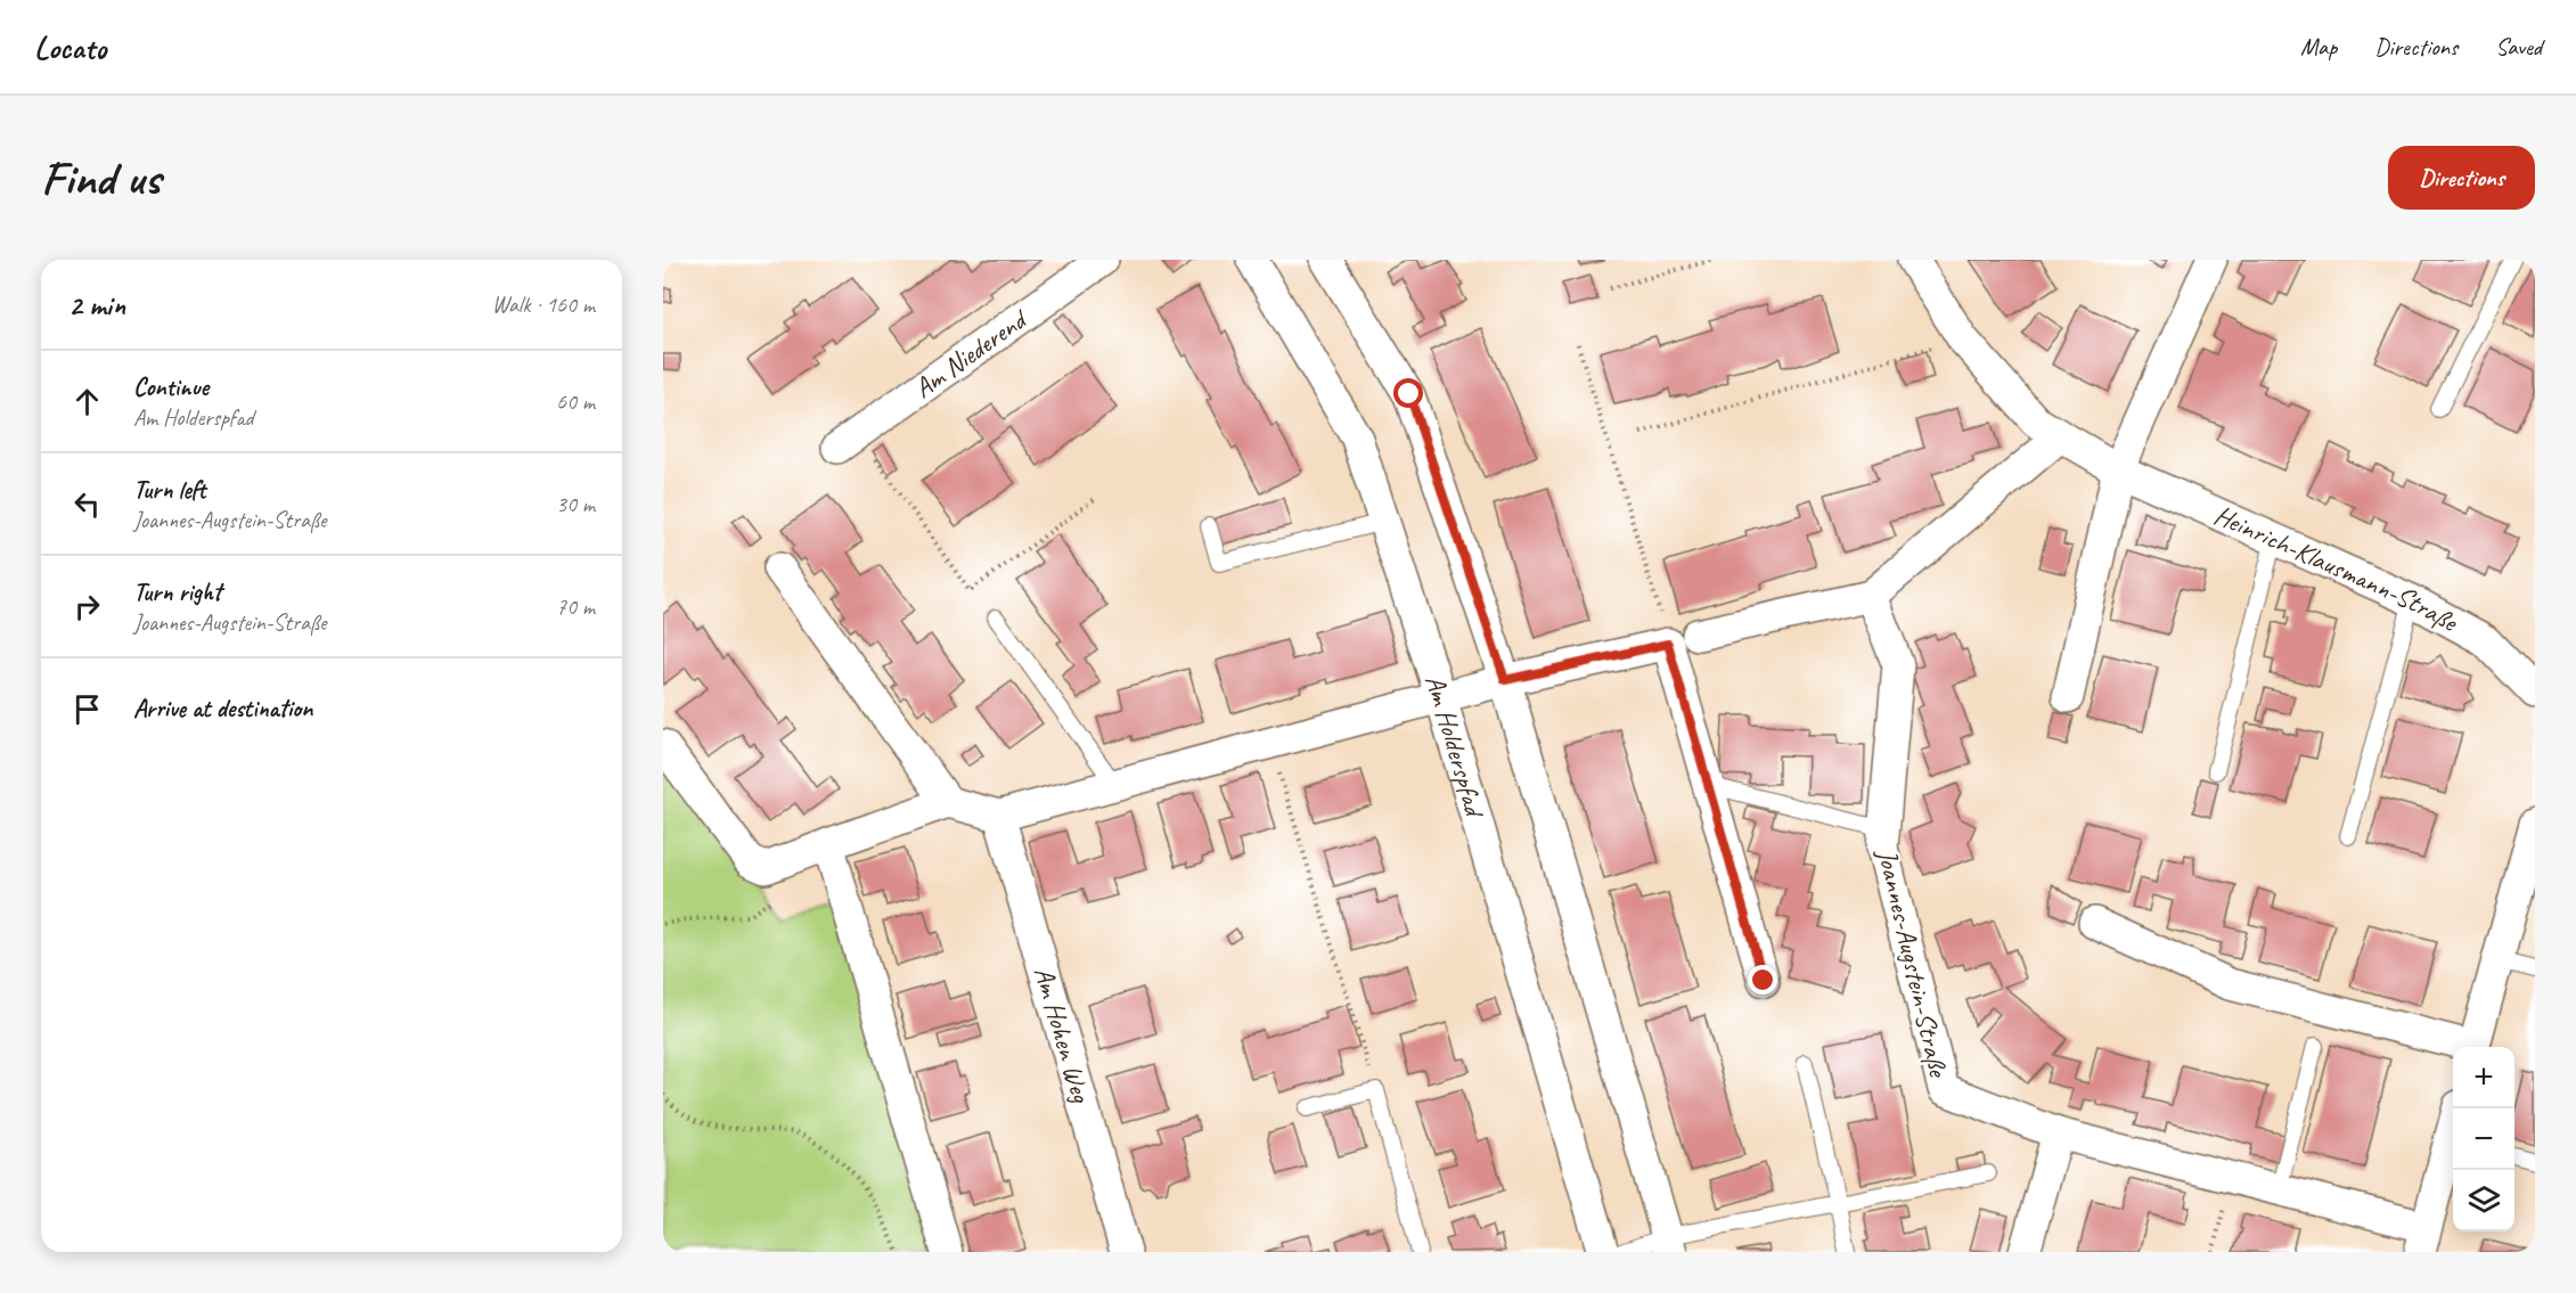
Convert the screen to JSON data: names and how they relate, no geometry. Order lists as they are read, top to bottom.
{
  "streets": {
    "street": [
      "Am Niederend",
      "Heinrich-Klausmann-Straße",
      "Am Holderspfad",
      "Joannes-Augstein-Straße",
      "Am Hohen Weg"
    ]
  },
  "page": {
    "header": "Locato",
    "nav": ["Map", "Directions", "Saved"],
    "buttons": "Directions",
    "title": "Find us",
    "heading": ["2 min", "Walk · 160 m"],
    "list": [
      ["Continue", "Am Holderspfad", "60 m"],
      ["Turn left", "Joannes-Augstein-Straße", "30 m"],
      ["Turn right", "Joannes-Augstein-Straße", "70 m"],
      "Arrive at destination"
    ],
    "map_buttons": ["+", "−"]
  }
}
